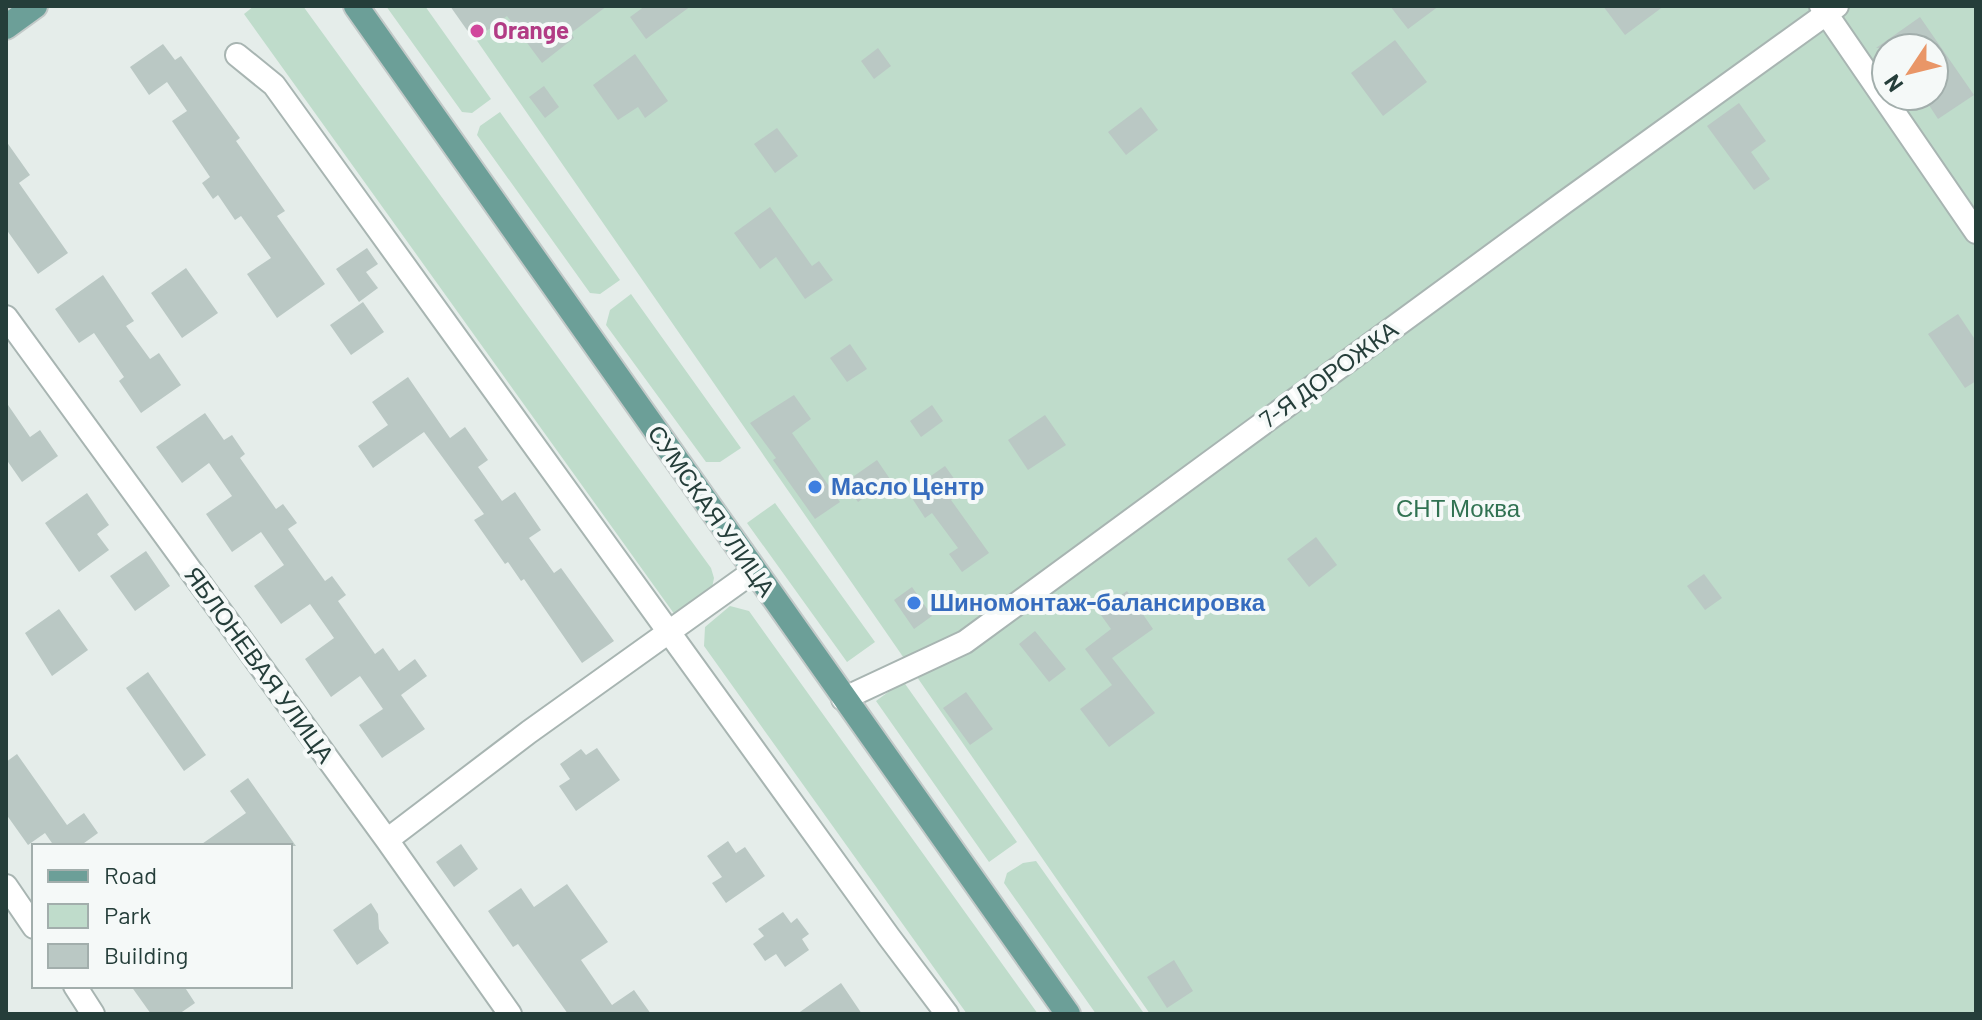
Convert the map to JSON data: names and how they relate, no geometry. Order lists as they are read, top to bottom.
{
  "streets": {
    "main road": ["СУМСКАЯ УЛИЦА"],
    "street": ["7-Я ДОРОЖКА", "ЯБЛОНЕВАЯ УЛИЦА"]
  },
  "crossings": [
    ["7-Я ДОРОЖКА", "СУМСКАЯ УЛИЦА"]
  ],
  "parks": ["СНТ Моква"],
  "places": ["Orange", "Масло Центр", "Шиномонтаж-балансировка"],
  "legend": ["Road", "Park", "Building"],
  "north": "bottom left"
}
